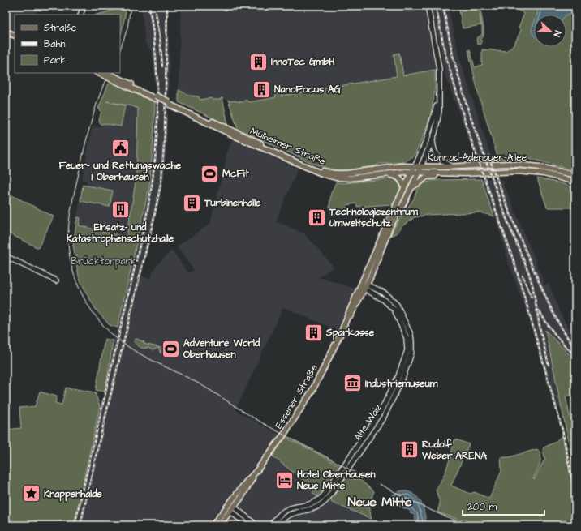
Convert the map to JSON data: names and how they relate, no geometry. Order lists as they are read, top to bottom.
{
  "streets": {
    "main road": ["Mülheimer Straße", "Konrad-Adenauer-Allee", "Essener Straße"],
    "street": ["Alte Walz"]
  },
  "crossings": [
    ["Mülheimer Straße", "Konrad-Adenauer-Allee"],
    ["Mülheimer Straße", "Essener Straße"],
    ["Konrad-Adenauer-Allee", "Essener Straße"],
    ["Essener Straße", "Alte Walz"]
  ],
  "districts": ["Neue Mitte"],
  "parks": ["Brücktorpark"],
  "places": {
    "building": [
      "InnoTec GmbH",
      "NanoFocus AG",
      "Turbinenhalle",
      "Einsatz- und Katastrophenschutzhalle",
      "Technologiezentrum Umweltschutz",
      "Sparkasse",
      "Rudolf Weber-ARENA"
    ],
    "public building": ["Feuer- und Rettungswache 1 Oberhausen"],
    "sports": ["McFit", "Adventure World Oberhausen"],
    "museum": ["Industriemuseum"],
    "hotel": ["Hotel Oberhausen Neue Mitte"],
    "place": ["Knappenhalde"]
  },
  "legend": ["Straße", "Bahn", "Park"],
  "scale_bar": "200 m",
  "north": "right"
}
